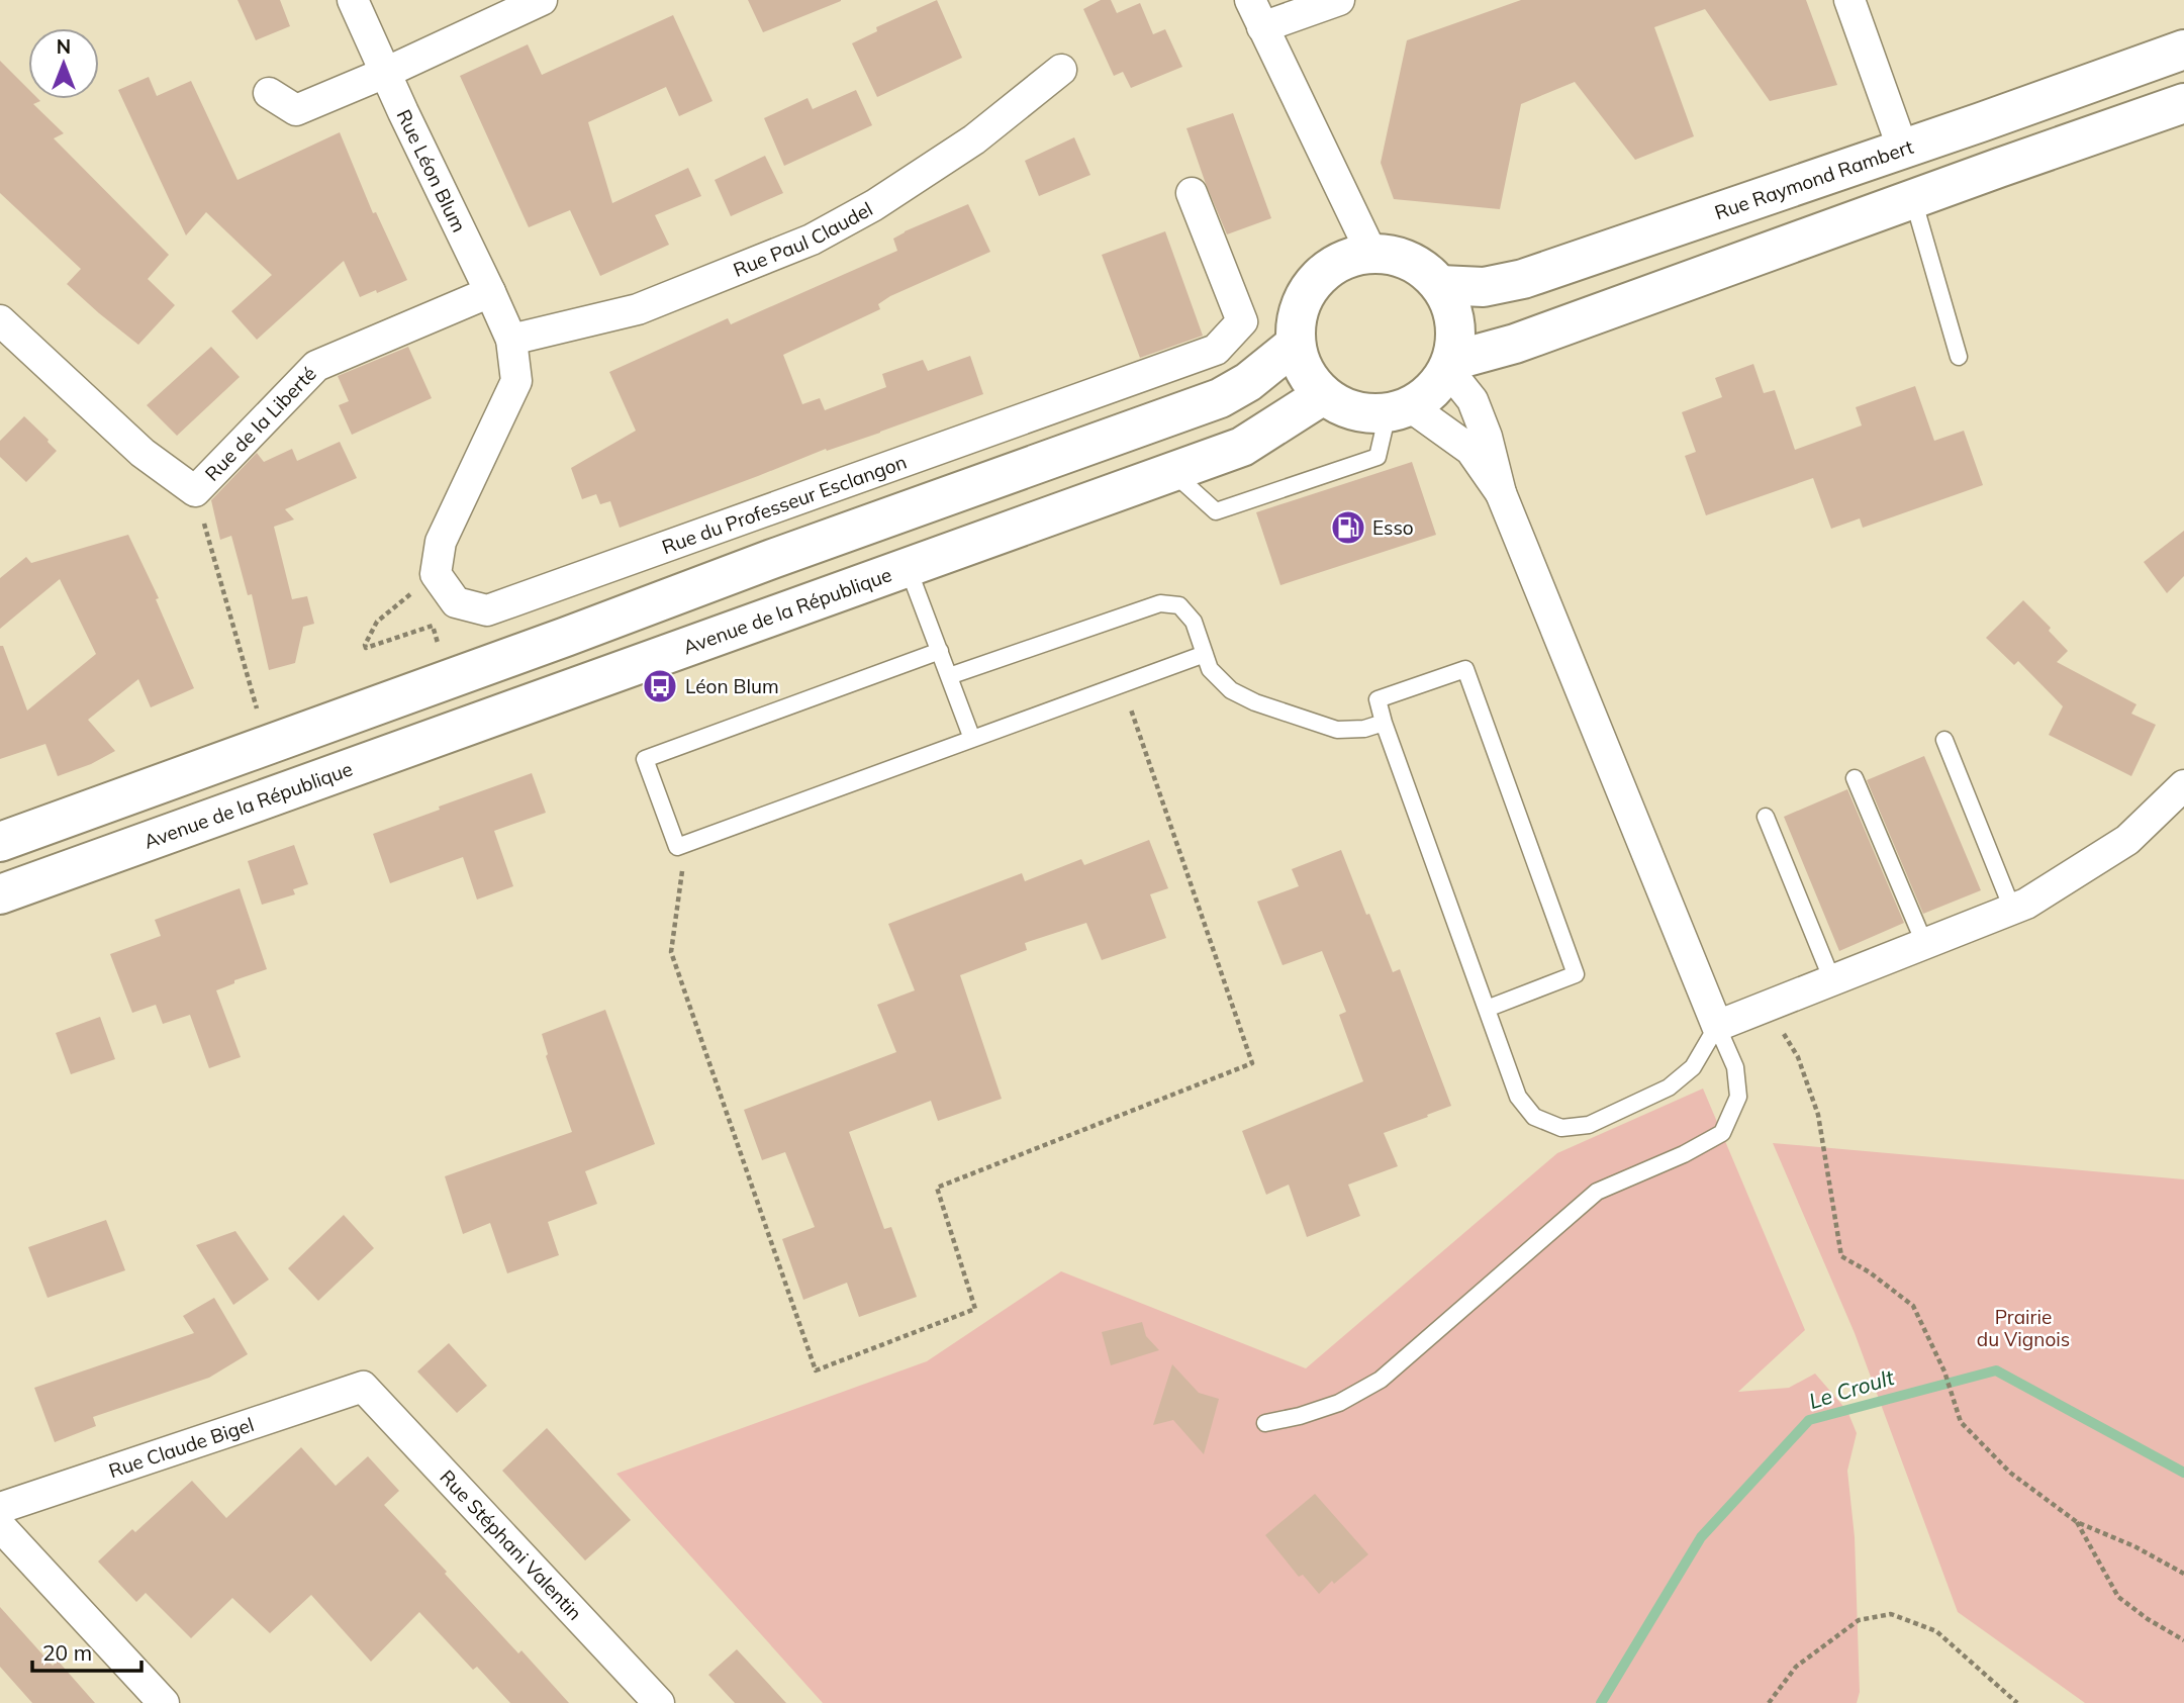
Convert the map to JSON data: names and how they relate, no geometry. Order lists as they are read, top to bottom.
{
  "streets": {
    "main road": ["Rue Raymond Rambert", "Avenue de la République"],
    "street": [
      "Rue Léon Blum",
      "Rue Paul Claudel",
      "Rue de la Liberté",
      "Rue du Professeur Esclangon",
      "Rue Claude Bigel",
      "Rue Stéphani Valentin"
    ]
  },
  "crossings": [
    ["Rue Léon Blum", "Rue Paul Claudel"],
    ["Rue Léon Blum", "Rue de la Liberté"],
    ["Rue Raymond Rambert", "Avenue de la République"],
    ["Rue Claude Bigel", "Rue Stéphani Valentin"]
  ],
  "water": ["Le Croult"],
  "parks": ["Prairie du Vignois"],
  "places": {
    "fuel station": ["Esso"],
    "bus stop": ["Léon Blum"]
  },
  "scale_bar": "20 m",
  "north": "top"
}
